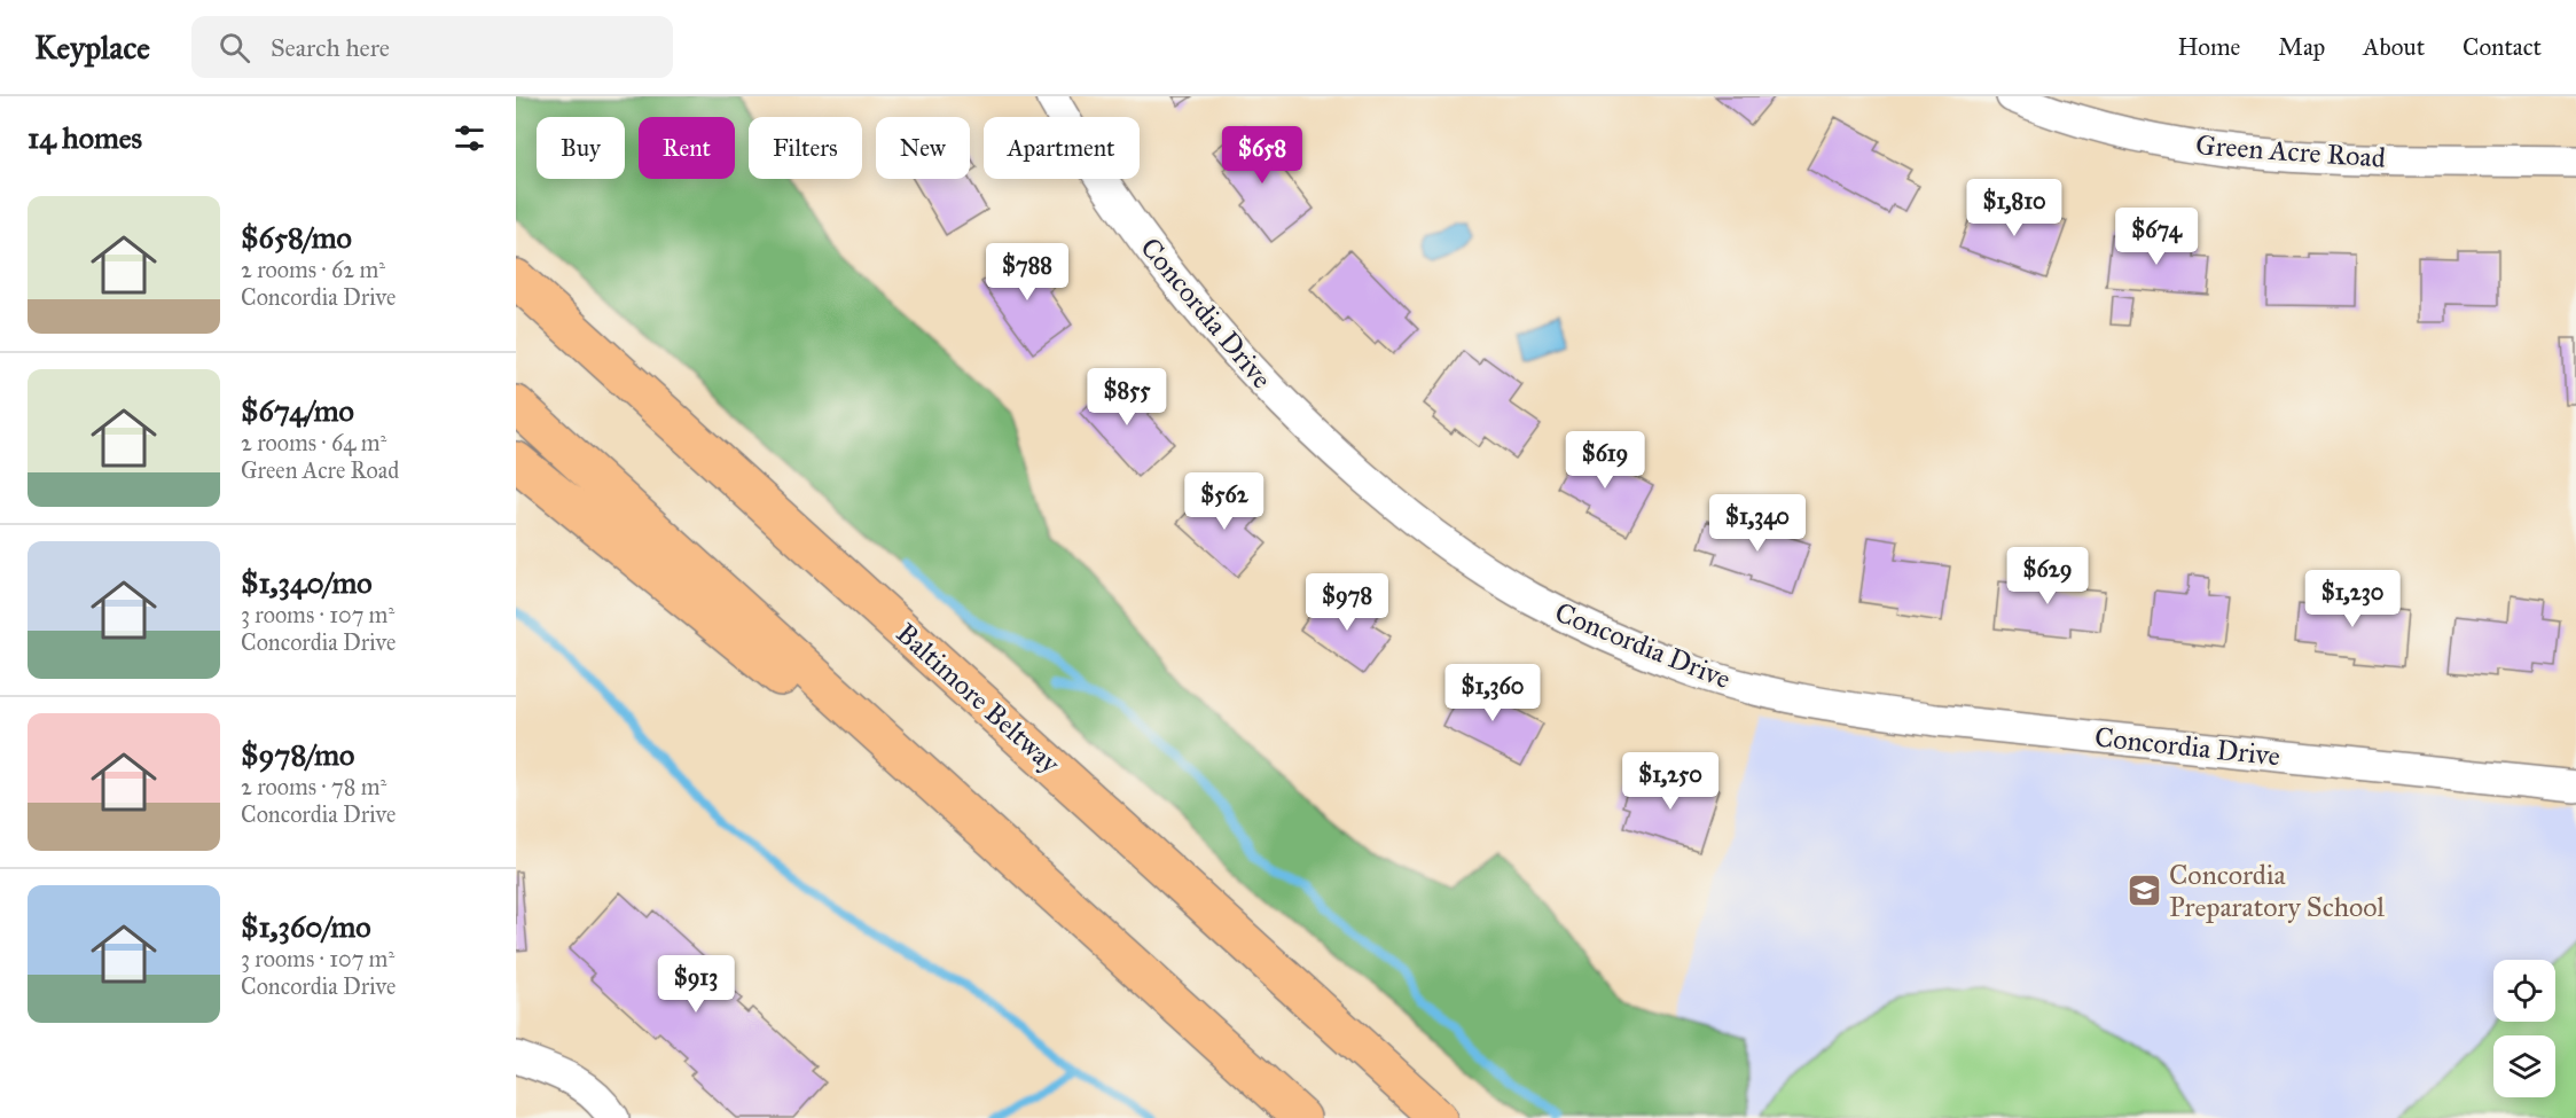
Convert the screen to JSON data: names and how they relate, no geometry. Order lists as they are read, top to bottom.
{
  "streets": {
    "highway": ["Baltimore Beltway"],
    "street": ["Green Acre Road", "Concordia Drive"]
  },
  "places": {
    "school or university": ["Concordia Preparatory School"]
  },
  "page": {
    "header": "Keyplace",
    "search": "Search here",
    "nav": [
      "Home",
      "Map",
      "About",
      "Contact"
    ],
    "heading": "14 homes",
    "chip": [
      "Buy",
      "Rent",
      "Filters",
      "New",
      "Apartment"
    ],
    "price": [
      "$658",
      "$1,810",
      "$674",
      "$788",
      "$855",
      "$619",
      "$562",
      "$1,340",
      "$629",
      "$1,230",
      "$978",
      "$1,360",
      "$1,250",
      "$913"
    ],
    "list": [
      {
        "name": "$658/mo",
        "note": "2 rooms · 62 m² · Concordia Drive"
      },
      {
        "name": "$674/mo",
        "note": "2 rooms · 64 m² · Green Acre Road"
      },
      {
        "name": "$1,340/mo",
        "note": "3 rooms · 107 m² · Concordia Drive"
      },
      {
        "name": "$978/mo",
        "note": "2 rooms · 78 m² · Concordia Drive"
      },
      {
        "name": "$1,360/mo",
        "note": "3 rooms · 107 m² · Concordia Drive"
      }
    ]
  }
}
